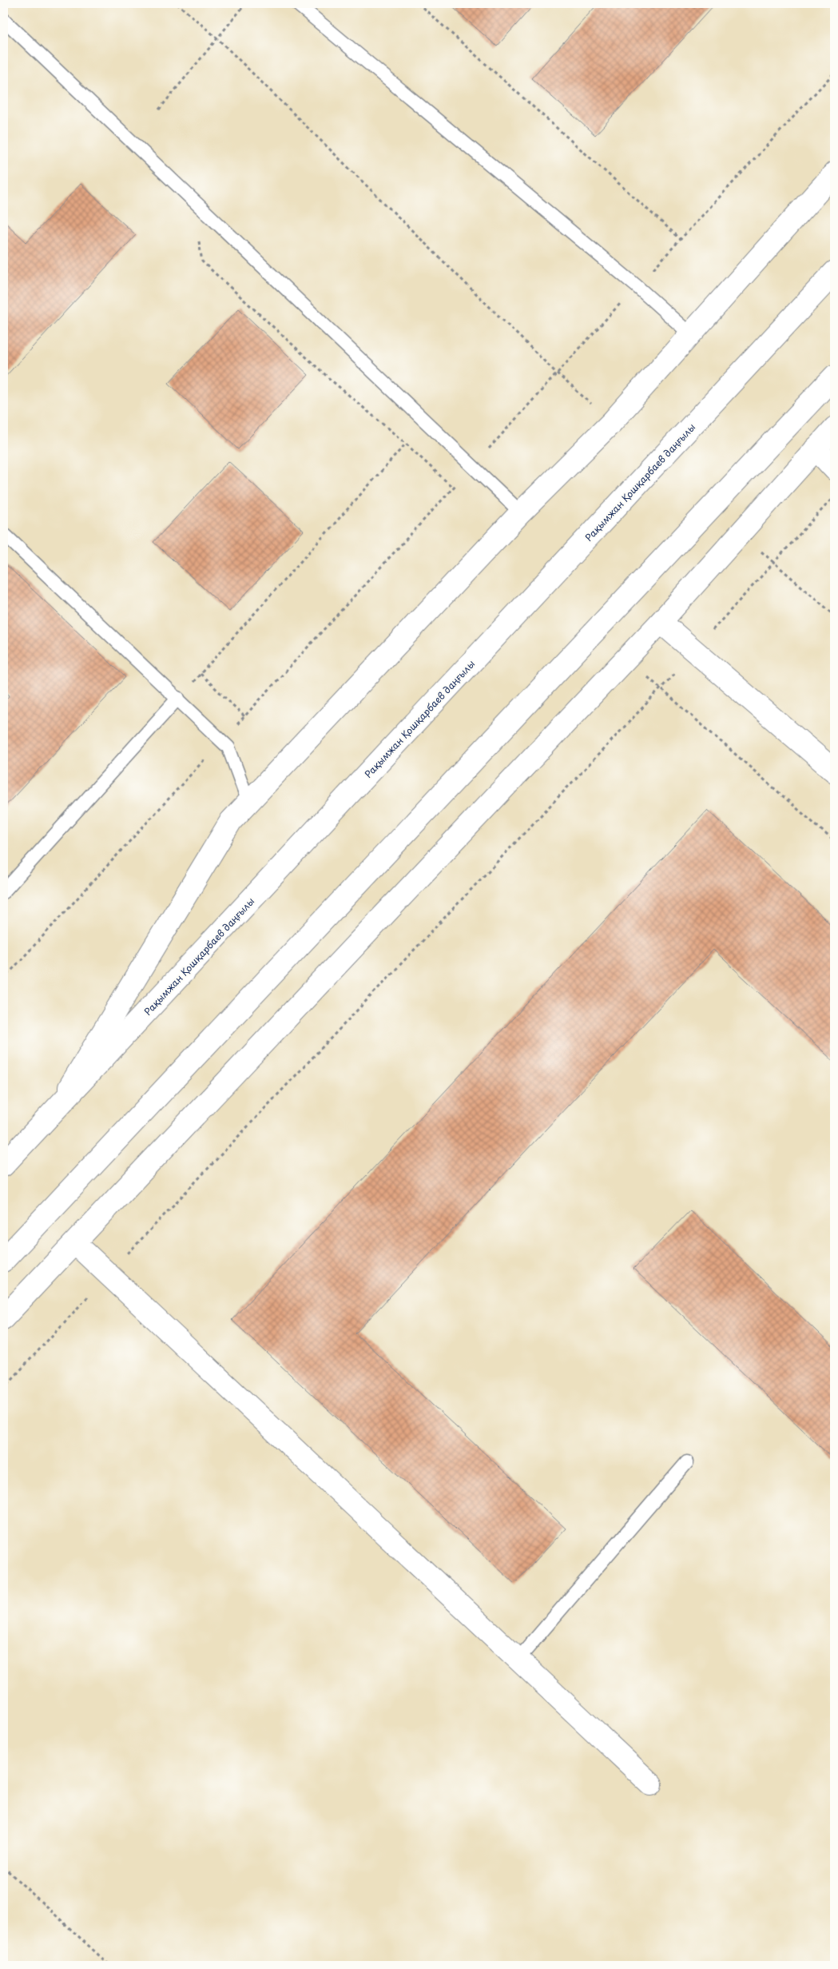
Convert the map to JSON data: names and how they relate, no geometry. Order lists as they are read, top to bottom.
{
  "streets": {
    "street": ["Рақымжан Қошқарбаев даңғылы"]
  }
}
